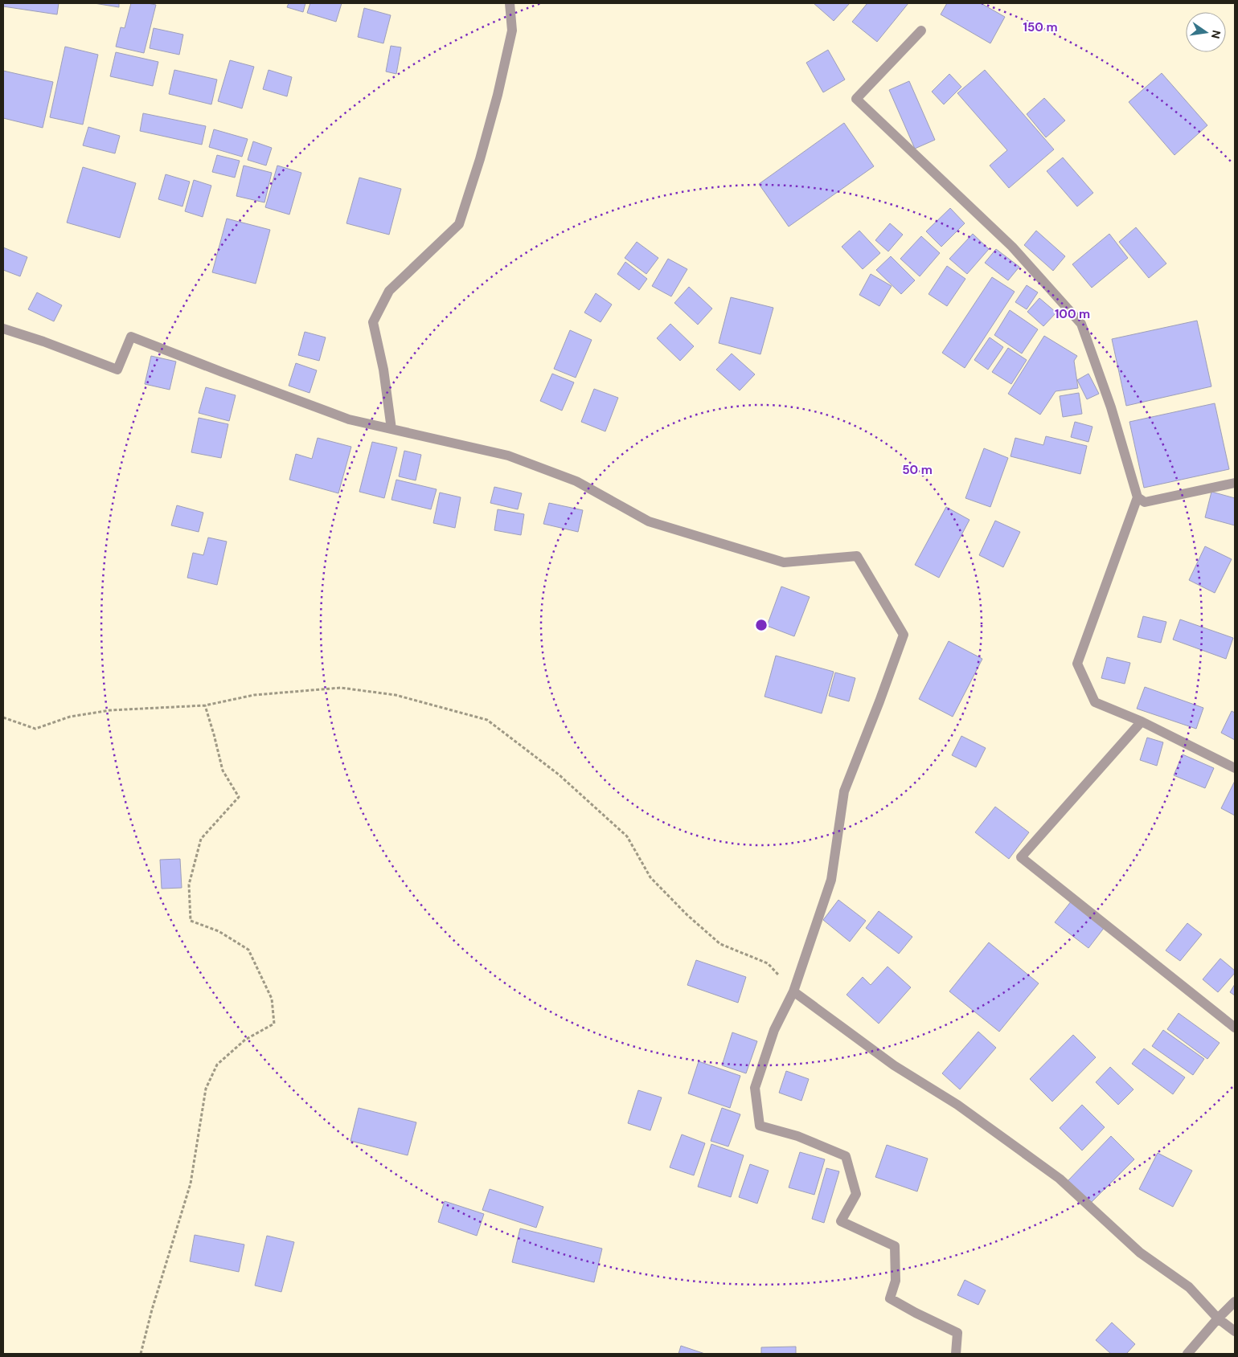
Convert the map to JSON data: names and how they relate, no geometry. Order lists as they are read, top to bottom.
{
  "north": "right",
  "rings": ["150 m", "100 m", "50 m"]
}
